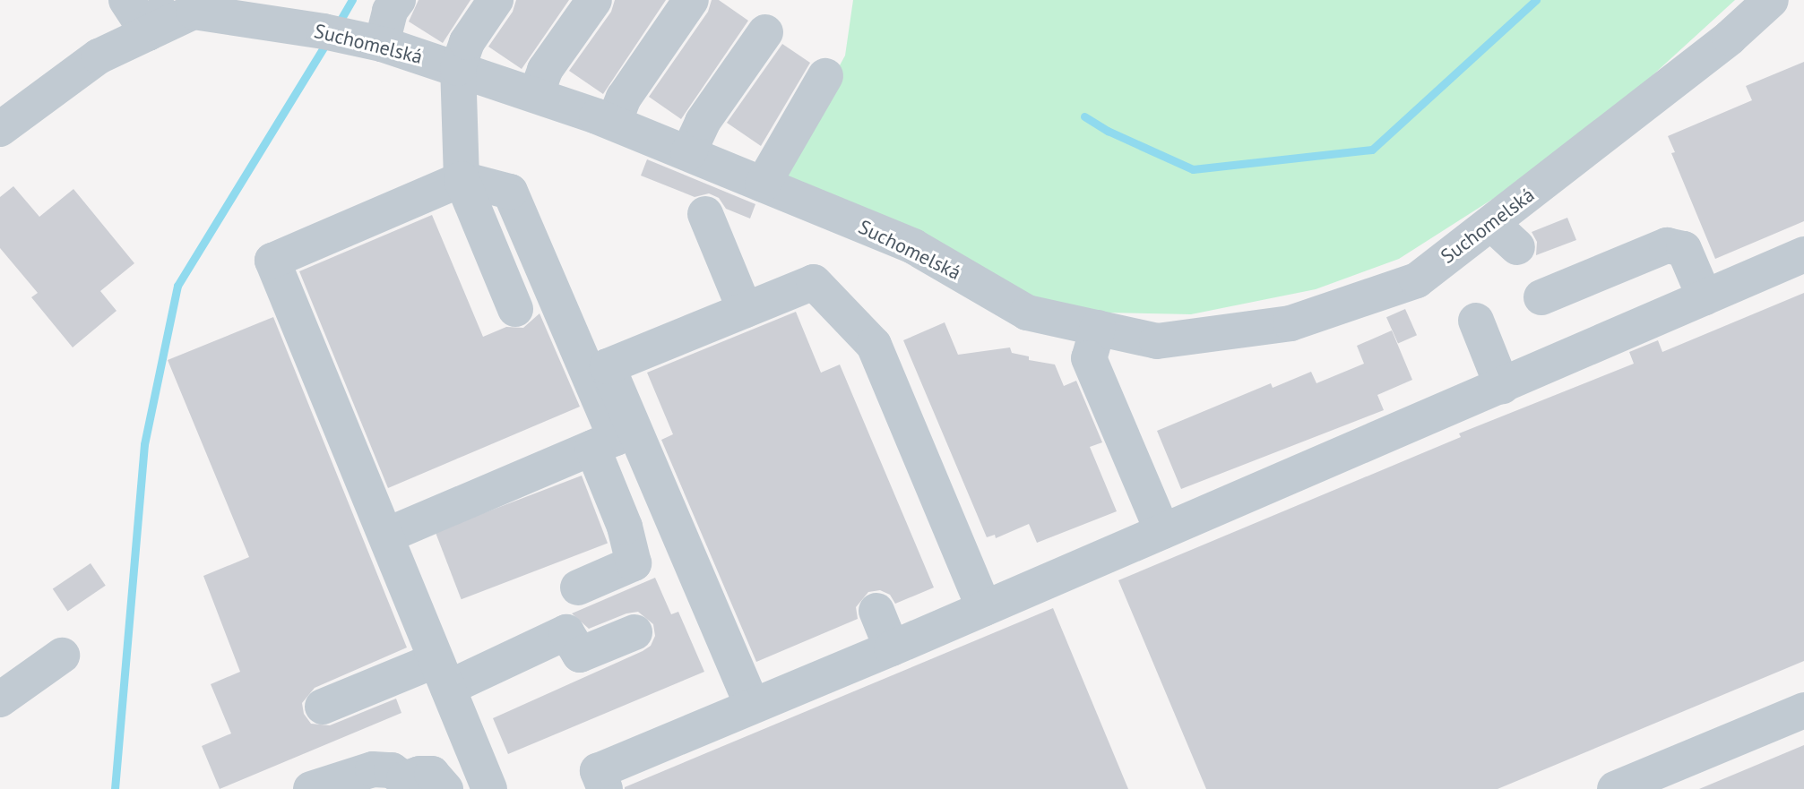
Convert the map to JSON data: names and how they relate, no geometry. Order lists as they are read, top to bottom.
{
  "streets": {
    "street": ["Suchomelská"]
  }
}
